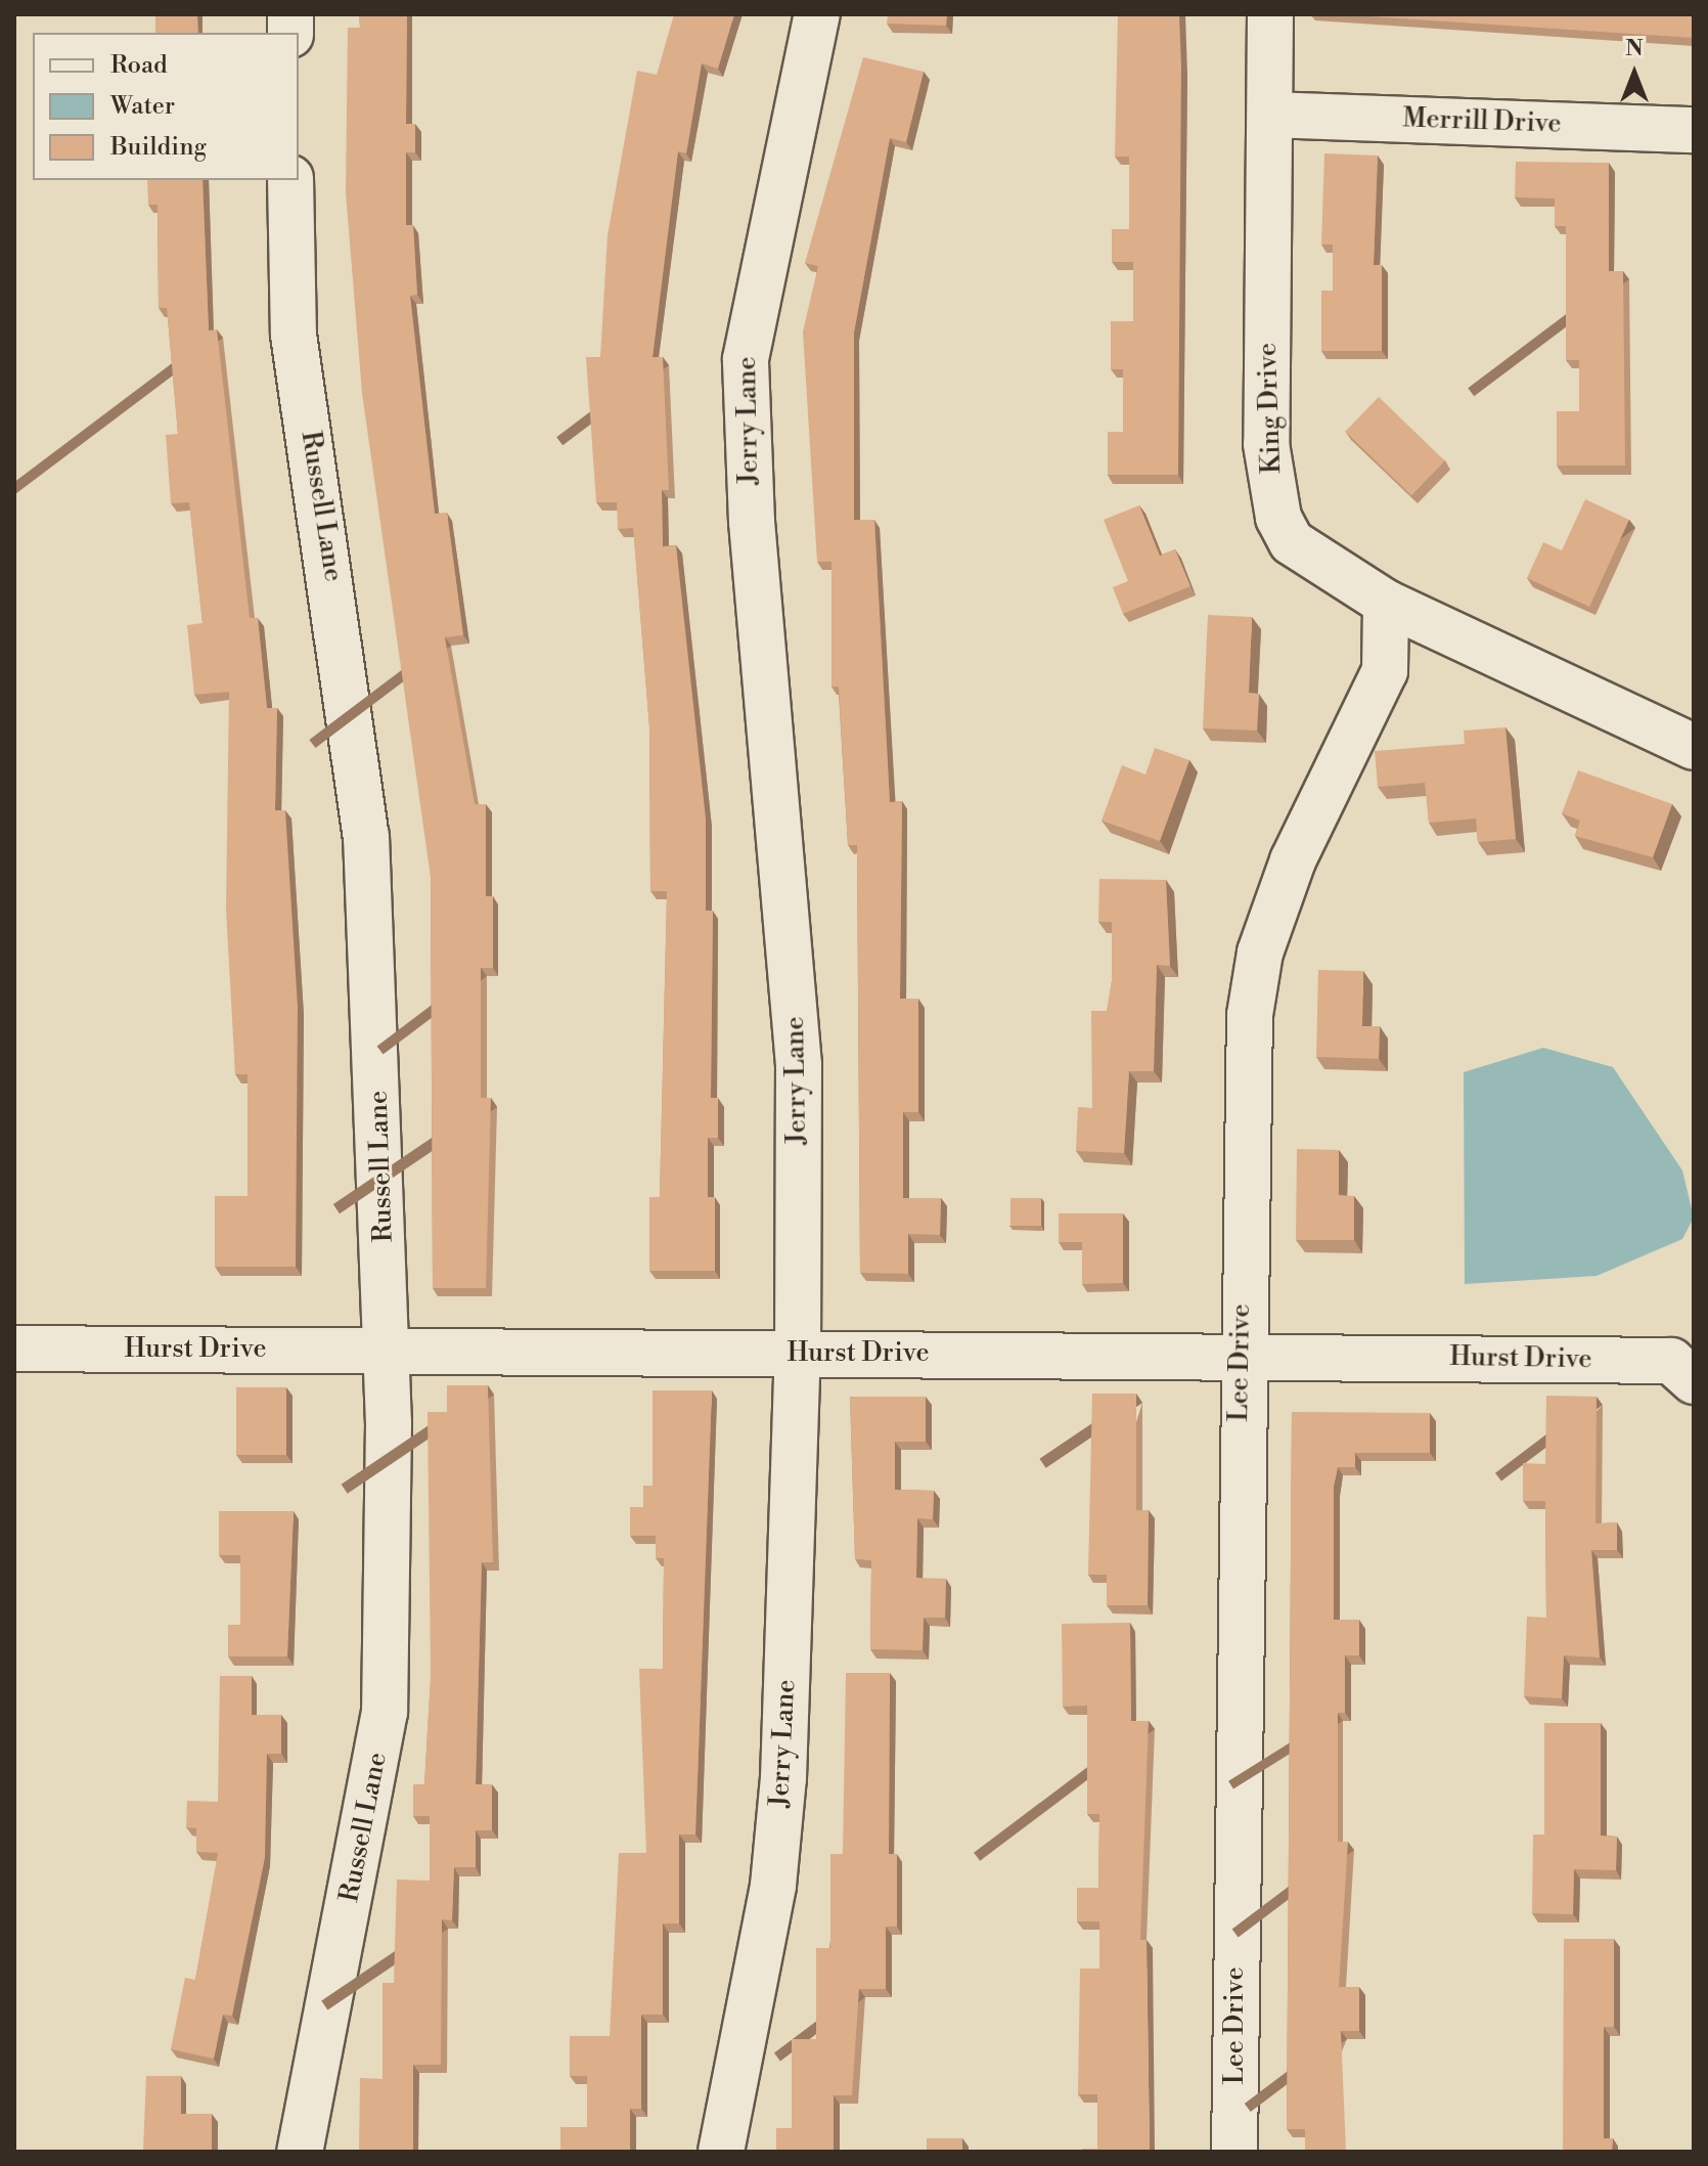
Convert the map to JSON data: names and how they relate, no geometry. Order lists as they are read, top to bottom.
{
  "streets": {
    "street": [
      "Merrill Drive",
      "King Drive",
      "Jerry Lane",
      "Russell Lane",
      "Hurst Drive",
      "Lee Drive"
    ]
  },
  "crossings": [
    ["Merrill Drive", "King Drive"],
    ["King Drive", "Lee Drive"],
    ["Jerry Lane", "Hurst Drive"],
    ["Russell Lane", "Hurst Drive"],
    ["Hurst Drive", "Lee Drive"]
  ],
  "legend": ["Road", "Water", "Building"],
  "north": "top"
}
